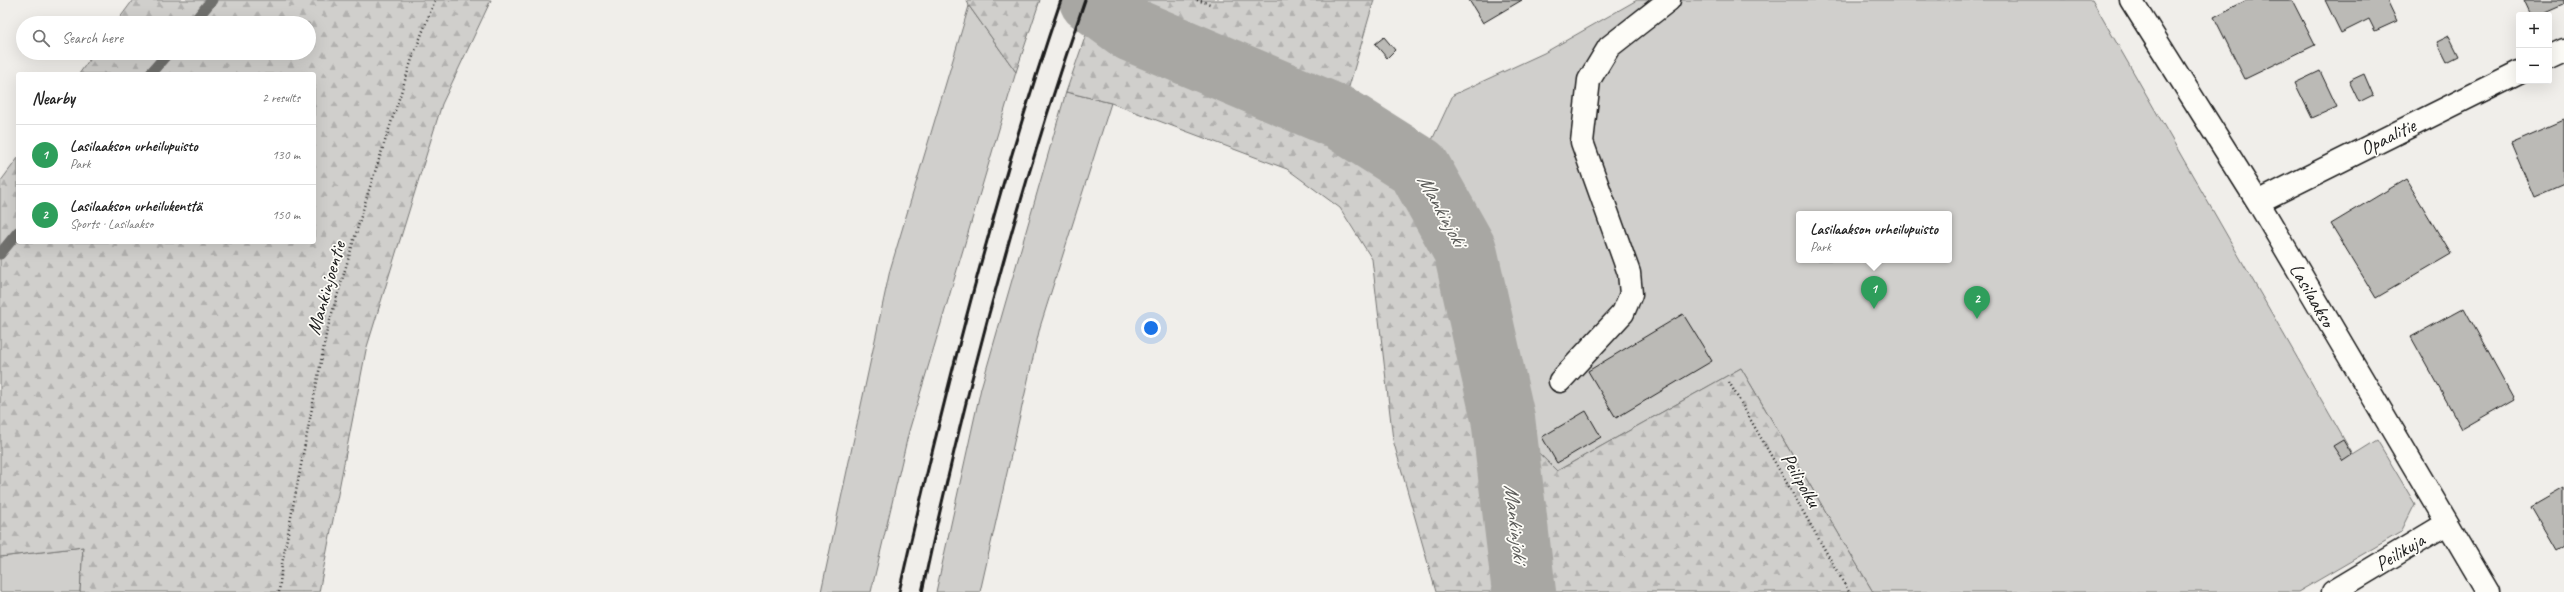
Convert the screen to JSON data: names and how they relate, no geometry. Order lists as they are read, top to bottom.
{
  "streets": {
    "street": ["Opaalitie", "Lasilaakso", "Peilikuja"],
    "path": ["Mankinjoentie", "Peilipolku"]
  },
  "crossings": [
    ["Opaalitie", "Lasilaakso"],
    ["Lasilaakso", "Peilikuja"]
  ],
  "water": ["Mankinjoki"],
  "page": {
    "map_buttons": ["+", "−"],
    "search": "Search here",
    "heading": ["Nearby", "2 results"],
    "list": [
      {
        "mark": "1",
        "name": "Lasilaakson urheilupuisto",
        "note": "Park",
        "value": "130 m"
      },
      {
        "mark": "2",
        "name": "Lasilaakson urheilukenttä",
        "note": "Sports · Lasilaakso",
        "value": "150 m"
      }
    ],
    "popup": ["Lasilaakson urheilupuisto", "Park"],
    "pins": ["1", "2"]
  }
}
